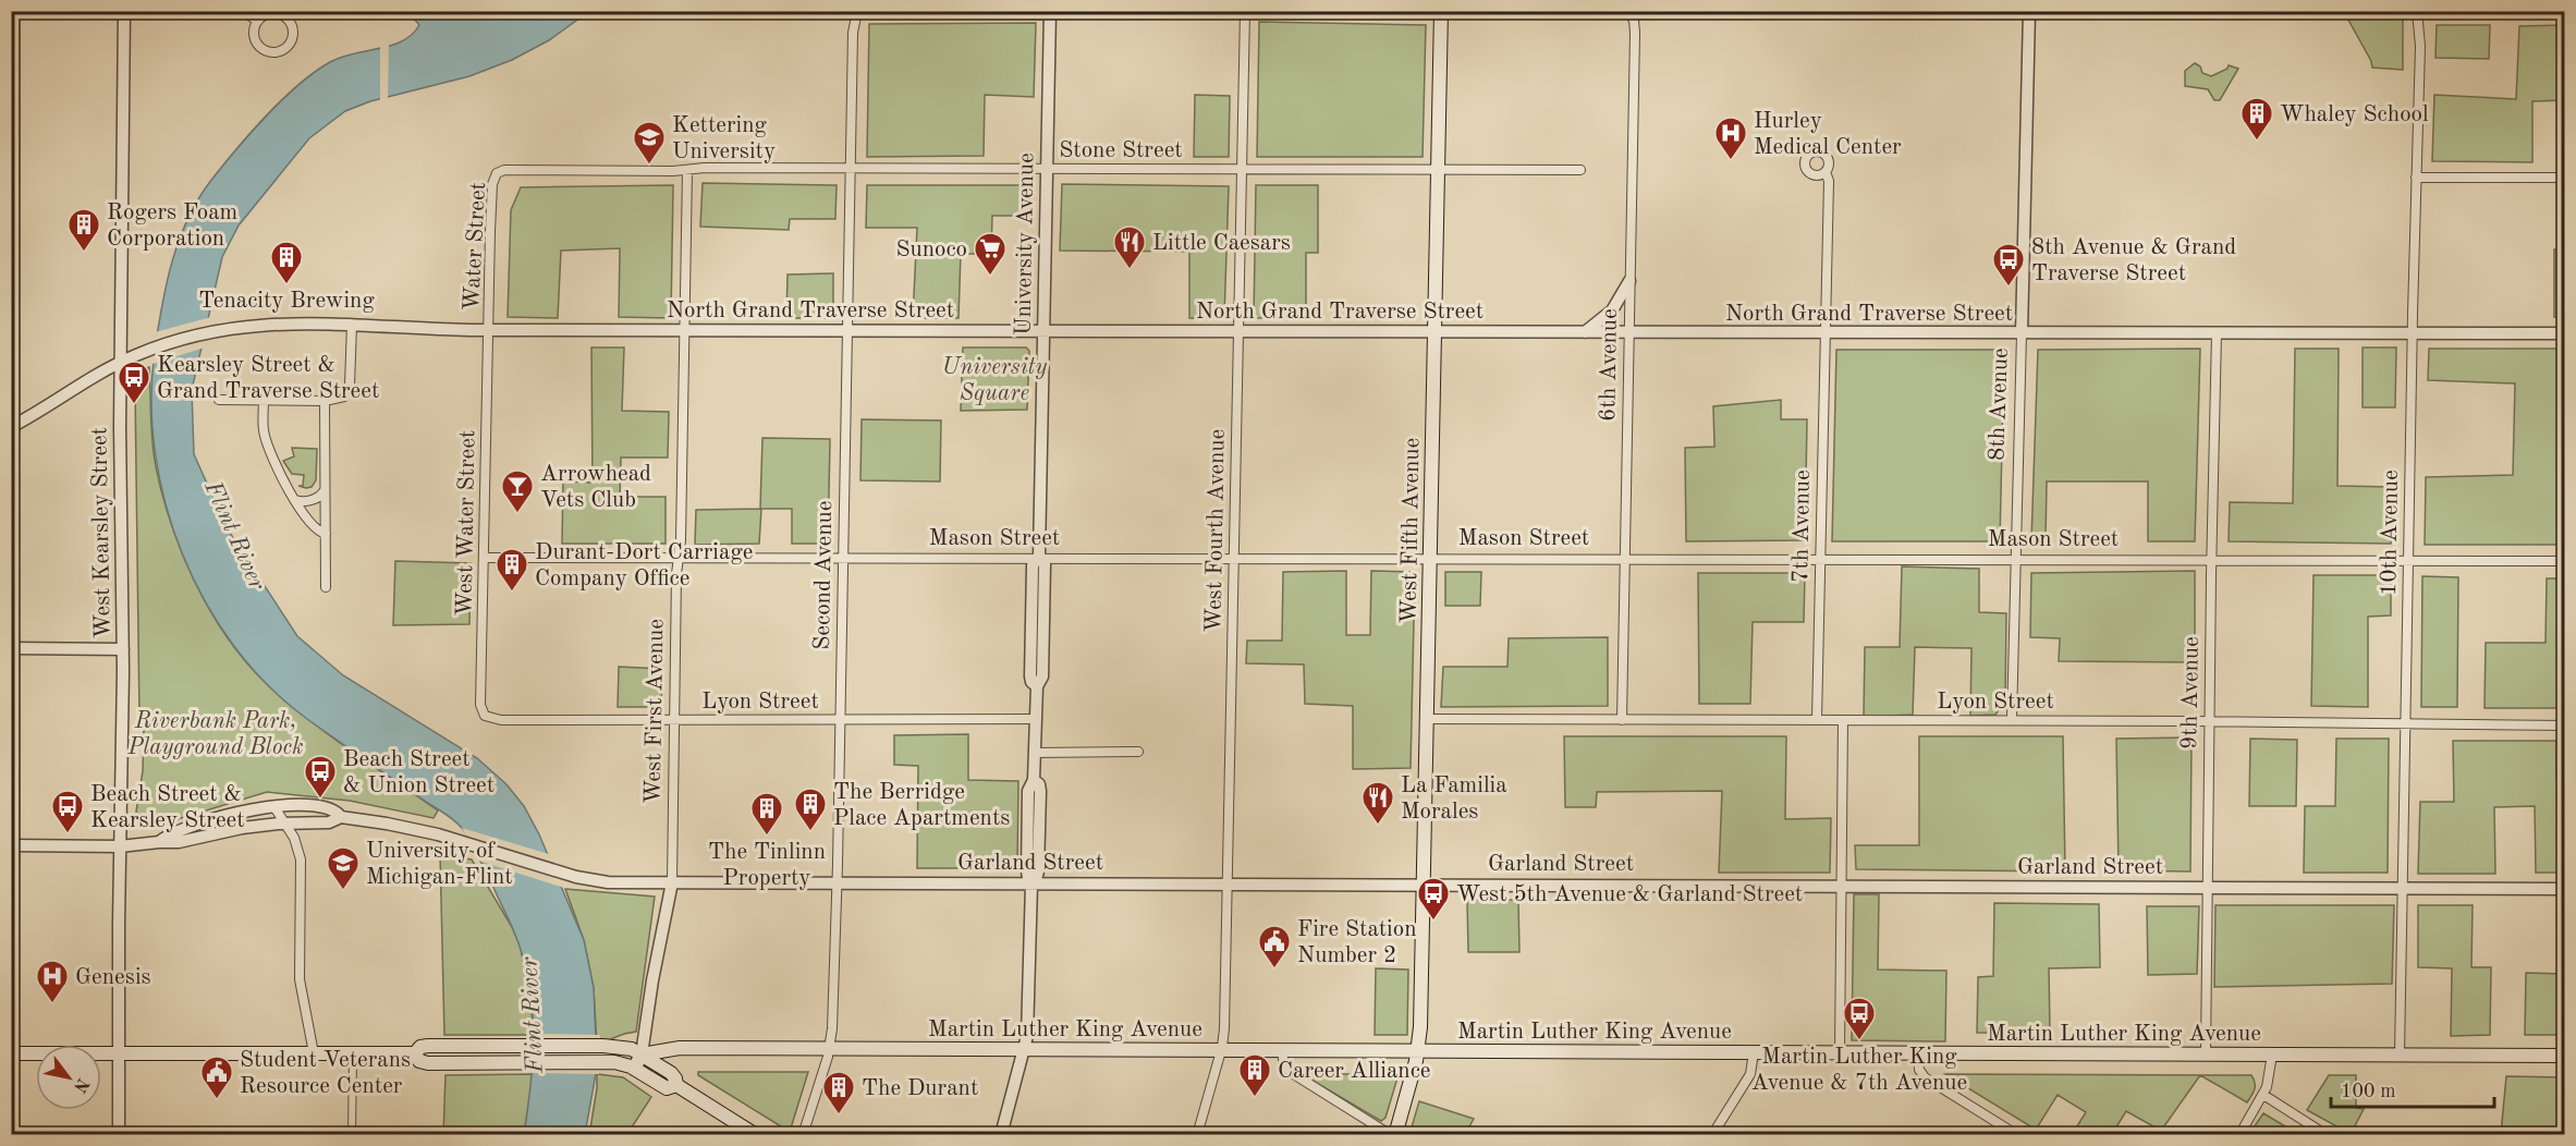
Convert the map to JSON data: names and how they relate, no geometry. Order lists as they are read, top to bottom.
{
  "streets": {
    "main road": ["West Fifth Avenue", "Martin Luther King Avenue"],
    "street": [
      "Stone Street",
      "University Avenue",
      "Water Street",
      "North Grand Traverse Street",
      "6th Avenue",
      "8th Avenue",
      "West Water Street",
      "7th Avenue",
      "West Fourth Avenue",
      "West Kearsley Street",
      "10th Avenue",
      "Mason Street",
      "Second Avenue",
      "9th Avenue",
      "Lyon Street",
      "West First Avenue",
      "Garland Street"
    ]
  },
  "crossings": [
    ["Stone Street", "University Avenue"],
    ["Stone Street", "Water Street"],
    ["Stone Street", "West Fourth Avenue"],
    ["Stone Street", "West Fifth Avenue"],
    ["Stone Street", "Second Avenue"],
    ["Stone Street", "West First Avenue"],
    ["University Avenue", "North Grand Traverse Street"],
    ["University Avenue", "Mason Street"],
    ["University Avenue", "Lyon Street"],
    ["University Avenue", "Garland Street"],
    ["University Avenue", "Martin Luther King Avenue"],
    ["Water Street", "North Grand Traverse Street"],
    ["Water Street", "West Water Street"],
    ["North Grand Traverse Street", "6th Avenue"],
    ["North Grand Traverse Street", "8th Avenue"],
    ["North Grand Traverse Street", "West Water Street"],
    ["North Grand Traverse Street", "7th Avenue"],
    ["North Grand Traverse Street", "West Fourth Avenue"],
    ["North Grand Traverse Street", "West Fifth Avenue"],
    ["North Grand Traverse Street", "West Kearsley Street"],
    ["North Grand Traverse Street", "10th Avenue"],
    ["North Grand Traverse Street", "Second Avenue"],
    ["North Grand Traverse Street", "9th Avenue"],
    ["North Grand Traverse Street", "West First Avenue"],
    ["6th Avenue", "Mason Street"],
    ["6th Avenue", "Lyon Street"],
    ["8th Avenue", "Mason Street"],
    ["8th Avenue", "Lyon Street"],
    ["West Water Street", "Mason Street"],
    ["West Water Street", "Lyon Street"],
    ["7th Avenue", "Mason Street"],
    ["7th Avenue", "Lyon Street"],
    ["West Fourth Avenue", "Mason Street"],
    ["West Fourth Avenue", "Garland Street"],
    ["West Fourth Avenue", "Martin Luther King Avenue"],
    ["West Fifth Avenue", "Mason Street"],
    ["West Fifth Avenue", "Lyon Street"],
    ["West Fifth Avenue", "Garland Street"],
    ["West Fifth Avenue", "Martin Luther King Avenue"],
    ["10th Avenue", "Mason Street"],
    ["10th Avenue", "Lyon Street"],
    ["10th Avenue", "Garland Street"],
    ["10th Avenue", "Martin Luther King Avenue"],
    ["Mason Street", "Second Avenue"],
    ["Mason Street", "9th Avenue"],
    ["Mason Street", "West First Avenue"],
    ["Second Avenue", "Lyon Street"],
    ["Second Avenue", "Garland Street"],
    ["Second Avenue", "Martin Luther King Avenue"],
    ["9th Avenue", "Lyon Street"],
    ["9th Avenue", "Garland Street"],
    ["9th Avenue", "Martin Luther King Avenue"],
    ["Lyon Street", "West First Avenue"],
    ["West First Avenue", "Garland Street"],
    ["West First Avenue", "Martin Luther King Avenue"]
  ],
  "water": ["Flint River"],
  "parks": ["University Square", "Riverbank Park, Playground Block"],
  "places": {
    "building": [
      "Whaley School",
      "Rogers Foam Corporation",
      "Tenacity Brewing",
      "Durant-Dort Carriage Company Office",
      "The Berridge Place Apartments",
      "The Tinlinn Property",
      "Career Alliance",
      "The Durant"
    ],
    "hospital": ["Hurley Medical Center", "Genesis"],
    "school or university": ["Kettering University", "University of Michigan-Flint"],
    "restaurant": ["Little Caesars", "La Familia Morales"],
    "supermarket": ["Sunoco"],
    "bus stop": [
      "8th Avenue & Grand Traverse Street",
      "Kearsley Street & Grand Traverse Street",
      "Beach Street & Union Street",
      "Beach Street & Kearsley Street",
      "West 5th Avenue & Garland Street",
      "Martin Luther King Avenue & 7th Avenue"
    ],
    "bar": ["Arrowhead Vets Club"],
    "public building": ["Fire Station Number 2", "Student Veterans Resource Center"]
  },
  "scale_bar": "100 m",
  "north": "bottom right"
}
